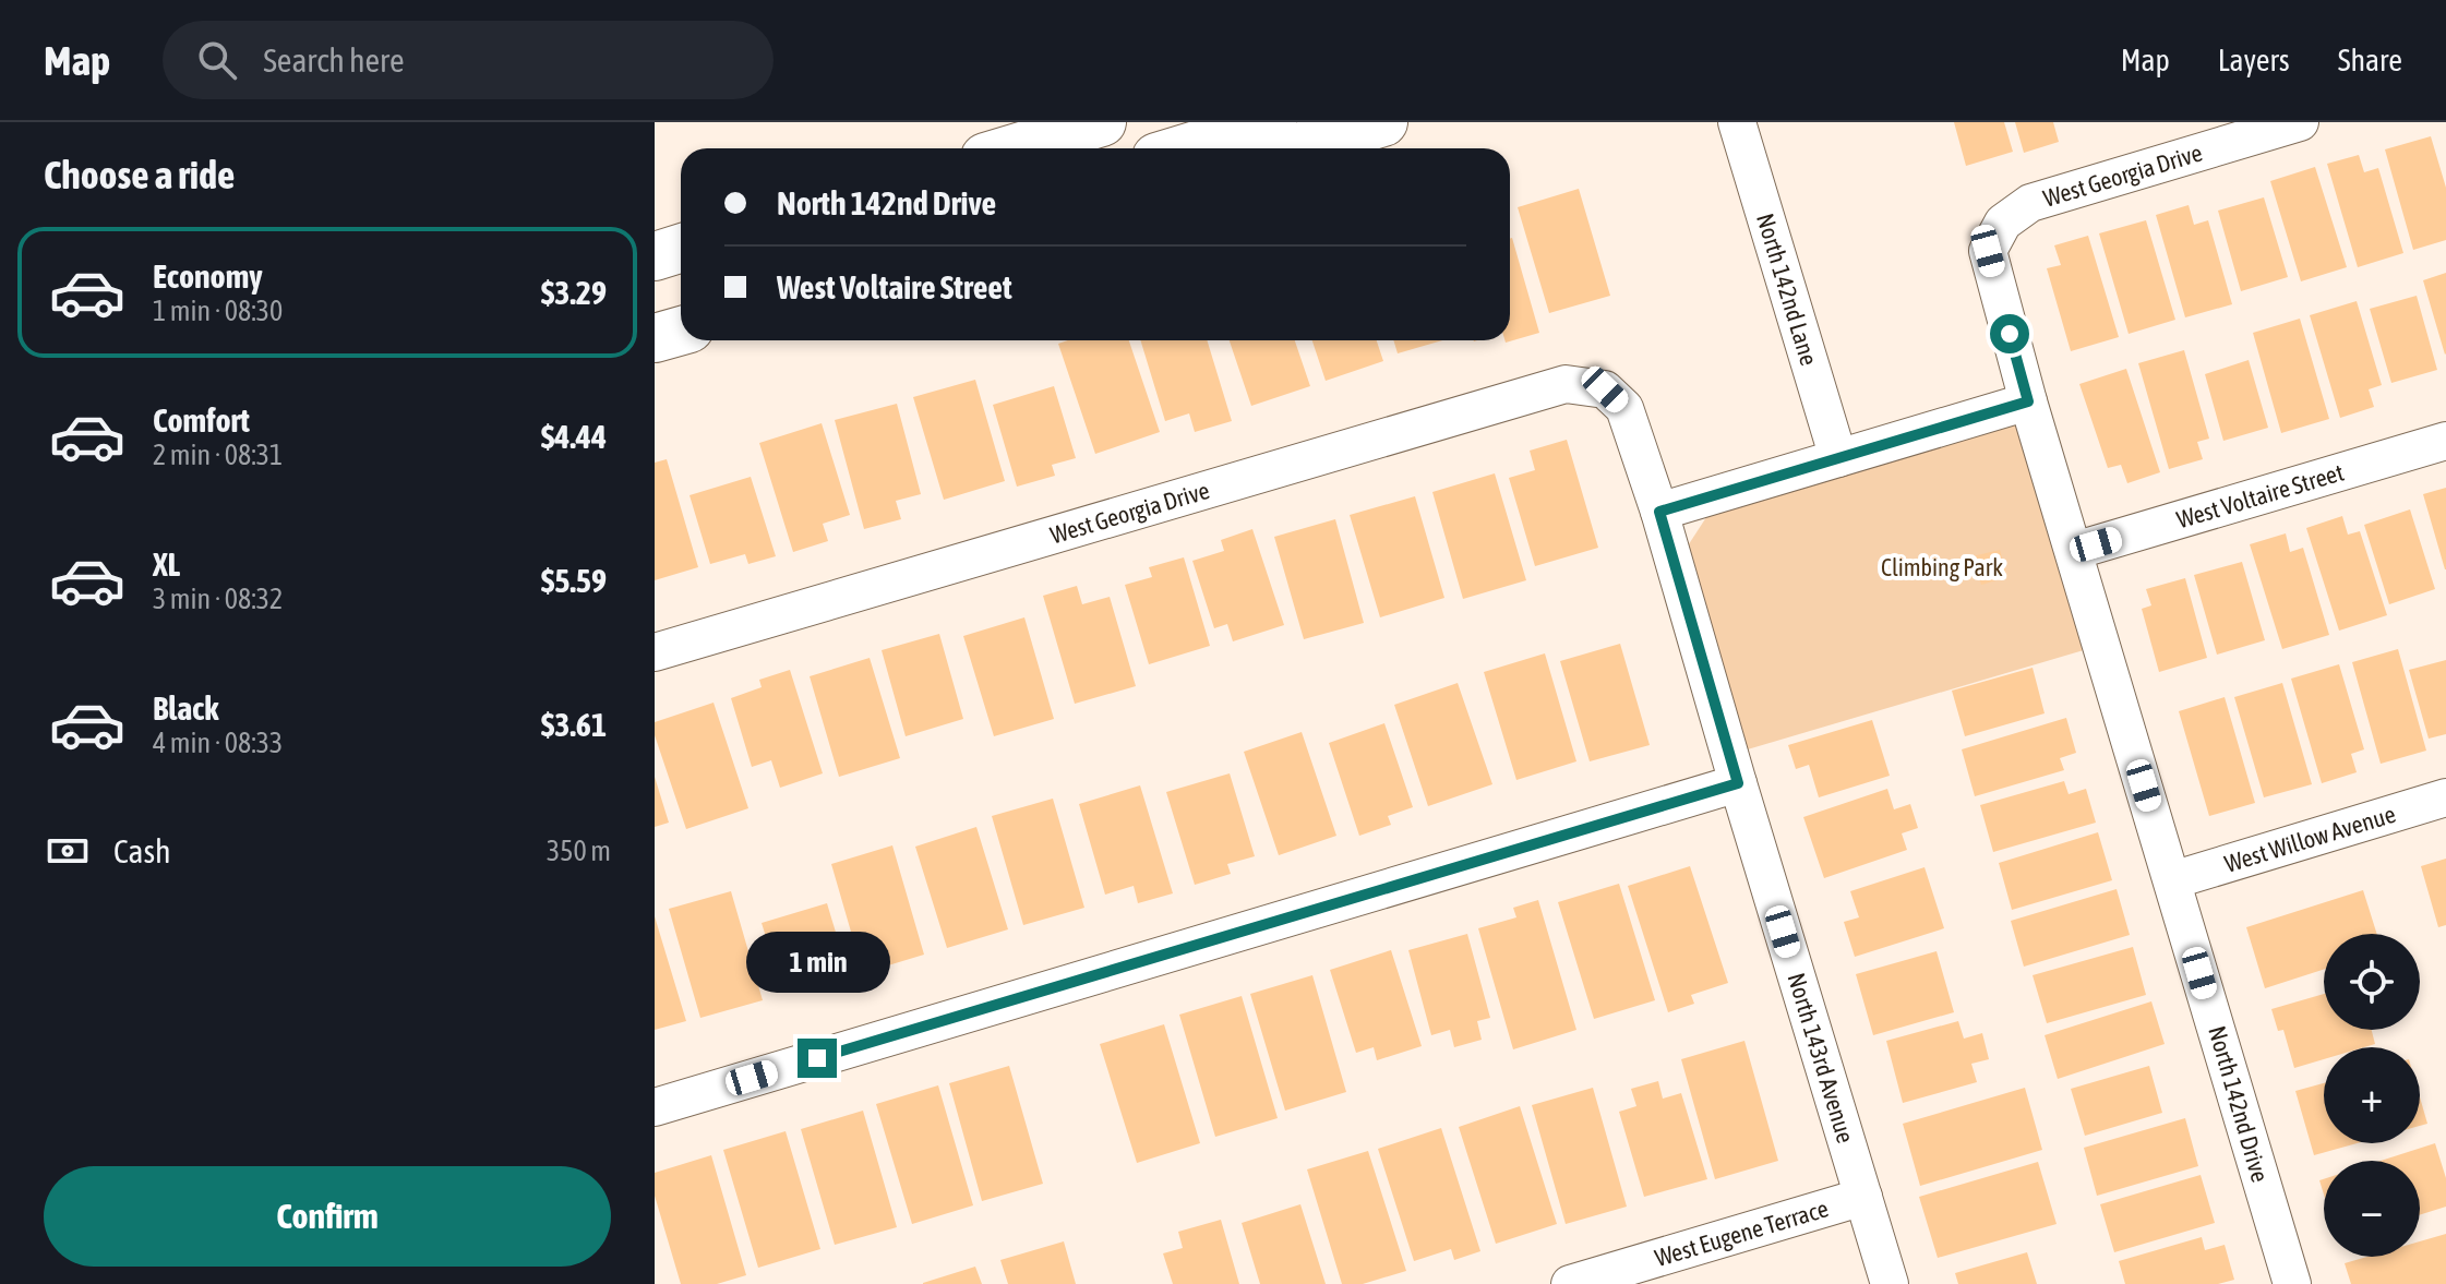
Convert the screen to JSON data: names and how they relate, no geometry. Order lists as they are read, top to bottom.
{
  "streets": {
    "street": [
      "West Georgia Drive",
      "North 142nd Lane",
      "West Voltaire Street",
      "West Willow Avenue",
      "North 143rd Avenue",
      "North 142nd Drive",
      "West Eugene Terrace"
    ]
  },
  "crossings": [
    ["West Georgia Drive", "North 143rd Avenue"],
    ["West Georgia Drive", "North 142nd Drive"],
    ["West Voltaire Street", "North 142nd Drive"],
    ["West Willow Avenue", "North 142nd Drive"],
    ["North 143rd Avenue", "West Eugene Terrace"]
  ],
  "parks": ["Climbing Park"],
  "page": {
    "header": "Map",
    "search": "Search here",
    "nav": ["Map", "Layers", "Share"],
    "heading": "Choose a ride",
    "banner": ["North 142nd Drive", "West Voltaire Street"],
    "list": [
      {
        "name": "Economy",
        "note": "1 min · 08:30",
        "value": "$3.29"
      },
      {
        "name": "Comfort",
        "note": "2 min · 08:31",
        "value": "$4.44"
      },
      {
        "name": "XL",
        "note": "3 min · 08:32",
        "value": "$5.59"
      },
      {
        "name": "Black",
        "note": "4 min · 08:33",
        "value": "$3.61"
      }
    ],
    "pay": ["Cash", "350 m"],
    "bubble": "1 min",
    "map_buttons": ["+", "−"],
    "buttons": "Confirm"
  }
}
